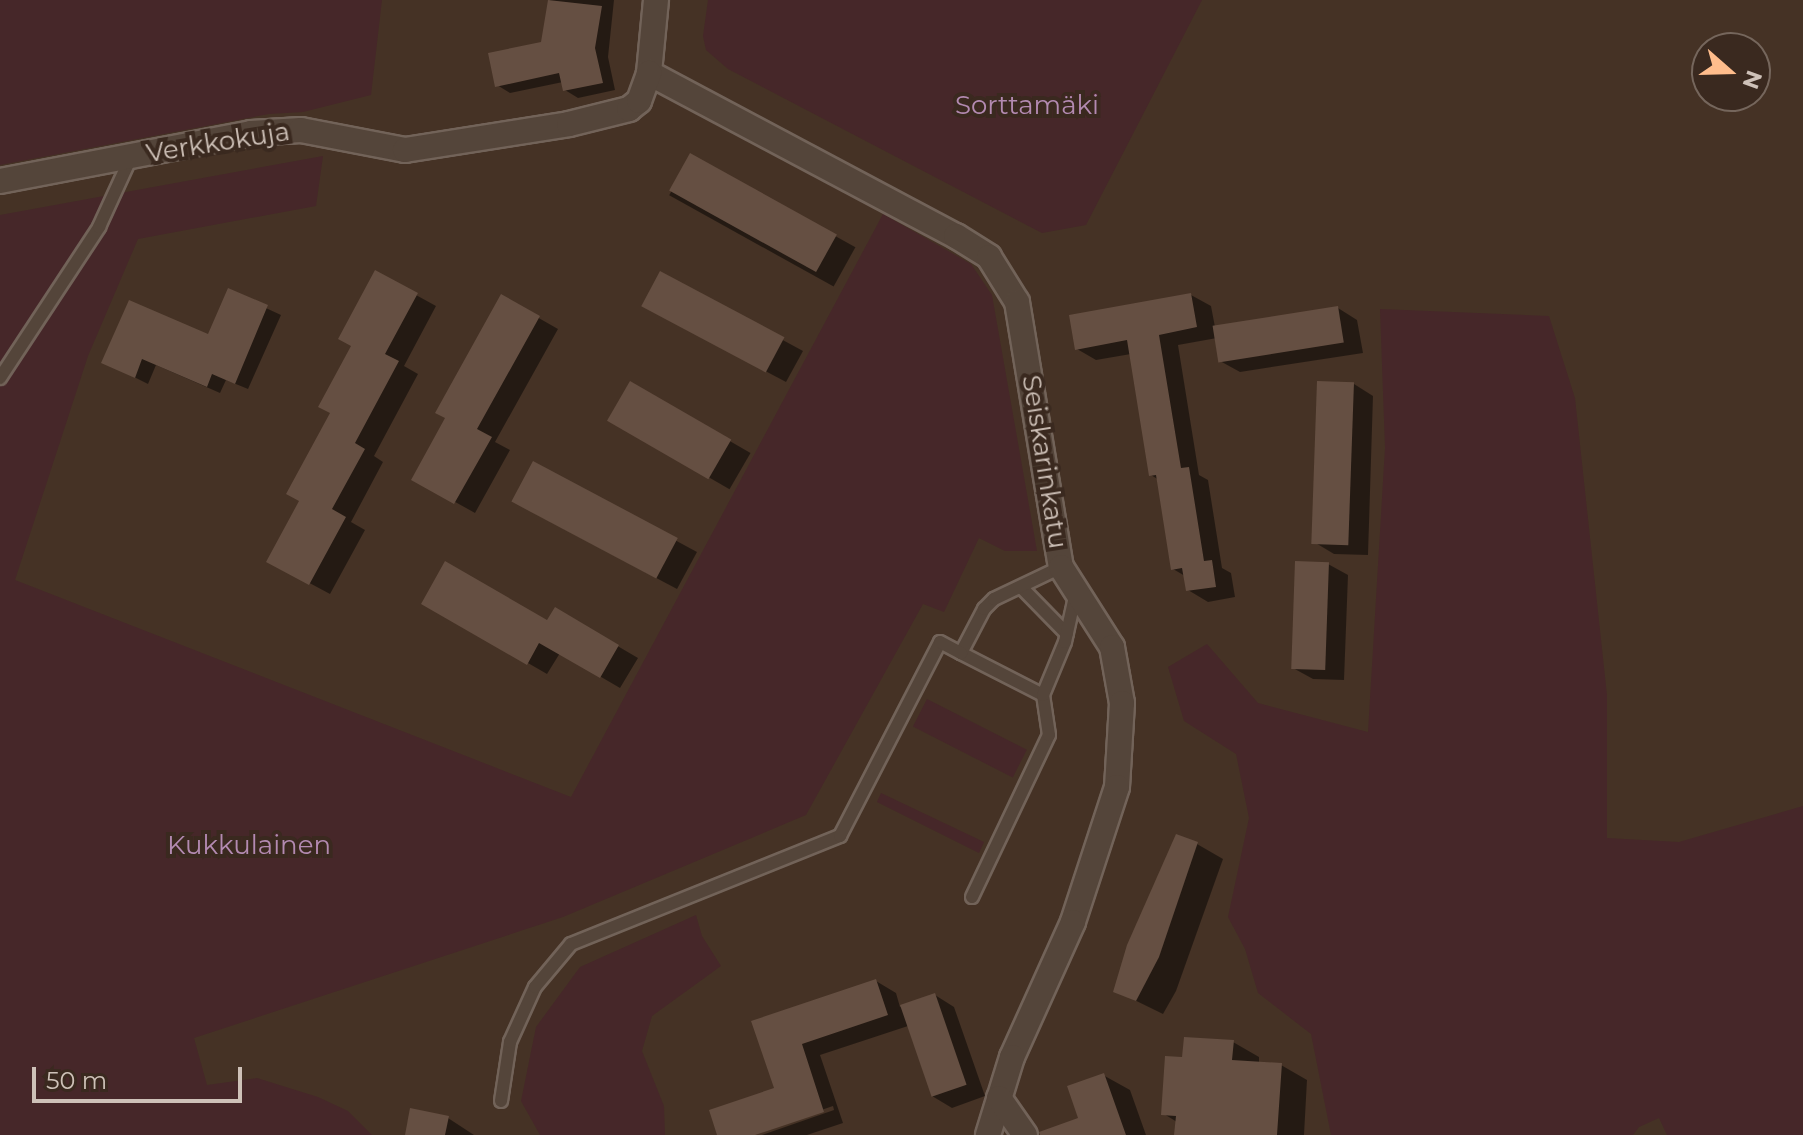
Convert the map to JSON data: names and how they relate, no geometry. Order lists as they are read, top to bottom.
{
  "streets": {
    "street": ["Verkkokuja", "Seiskarinkatu"]
  },
  "crossings": [
    ["Verkkokuja", "Seiskarinkatu"]
  ],
  "parks": ["Sorttamäki", "Kukkulainen"],
  "scale_bar": "50 m",
  "north": "right"
}
